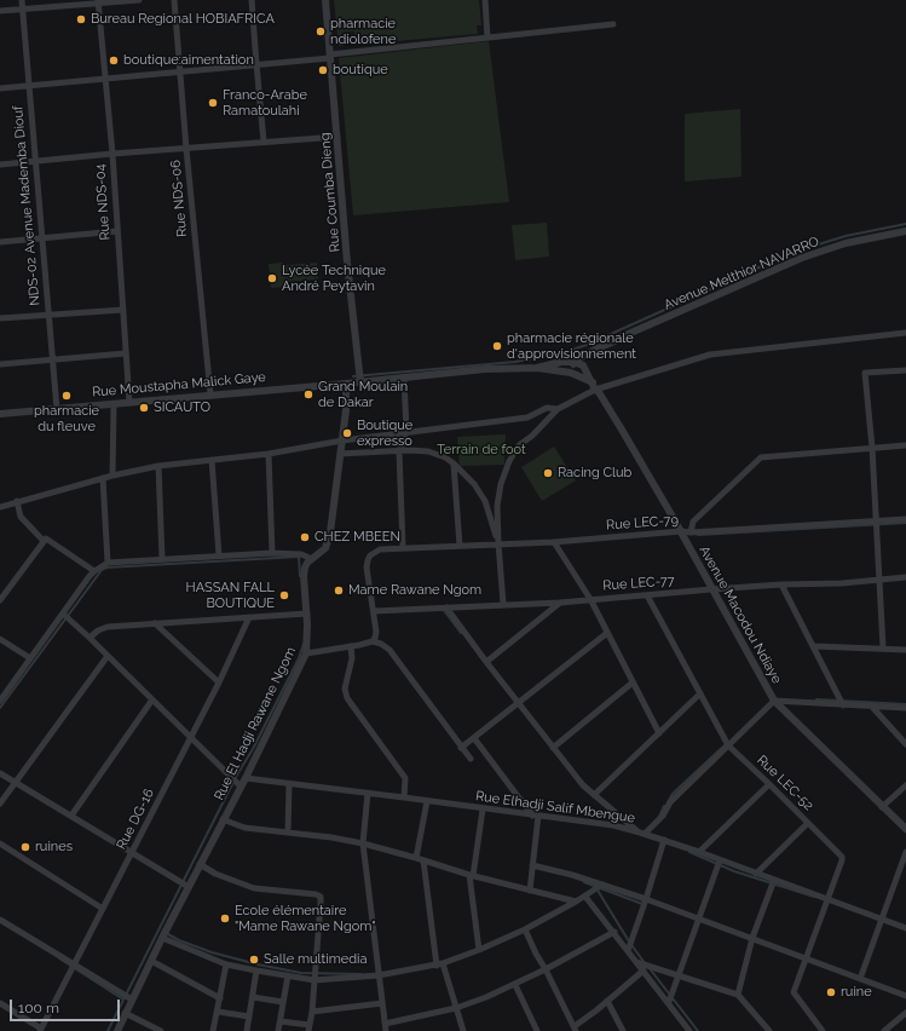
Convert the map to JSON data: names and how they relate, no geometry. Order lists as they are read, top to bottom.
{
  "streets": {
    "street": [
      "Rue Coumba Dieng",
      "Rue NDS-06",
      "Rue NDS-04",
      "NDS-02 Avenue Mademba Diouf",
      "Avenue Melthior NAVARRO",
      "Rue Moustapha Malick Gaye",
      "Rue LEC-79",
      "Rue LEC-77",
      "Avenue Macodou Ndiaye",
      "Rue El Hadji Rawane Ngom",
      "Rue LEC-52",
      "Rue Elhadji Salif Mbengue",
      "Rue DG-16"
    ]
  },
  "crossings": [
    ["Rue Coumba Dieng", "Rue Moustapha Malick Gaye"],
    ["Rue NDS-06", "Rue Moustapha Malick Gaye"],
    ["Rue NDS-04", "Rue Moustapha Malick Gaye"],
    ["NDS-02 Avenue Mademba Diouf", "Rue Moustapha Malick Gaye"],
    ["Rue Moustapha Malick Gaye", "Rue El Hadji Rawane Ngom"],
    ["Rue LEC-79", "Rue LEC-77"],
    ["Rue LEC-79", "Avenue Macodou Ndiaye"],
    ["Rue LEC-77", "Avenue Macodou Ndiaye"],
    ["Rue LEC-77", "Rue LEC-52"],
    ["Rue El Hadji Rawane Ngom", "Rue Elhadji Salif Mbengue"],
    ["Rue LEC-52", "Rue Elhadji Salif Mbengue"]
  ],
  "parks": ["Terrain de foot"],
  "places": [
    "Bureau Regional HOBIAFRICA",
    "pharmacie ndiolofene",
    "boutique:aimentation",
    "boutique",
    "Franco-Arabe Ramatoulahi",
    "Lycée Technique André Peytavin",
    "pharmacie régionale d'approvisionnement",
    "Grand Moulain de Dakar",
    "pharmacie du fleuve",
    "SICAUTO",
    "Boutique expresso",
    "Racing Club",
    "CHEZ MBEEN",
    "Mame Rawane Ngom",
    "HASSAN FALL BOUTIQUE",
    "ruines",
    "Ecole élémentaire \"Mame Rawane Ngom\"",
    "Salle multimedia",
    "ruine"
  ],
  "scale_bar": "100 m"
}
